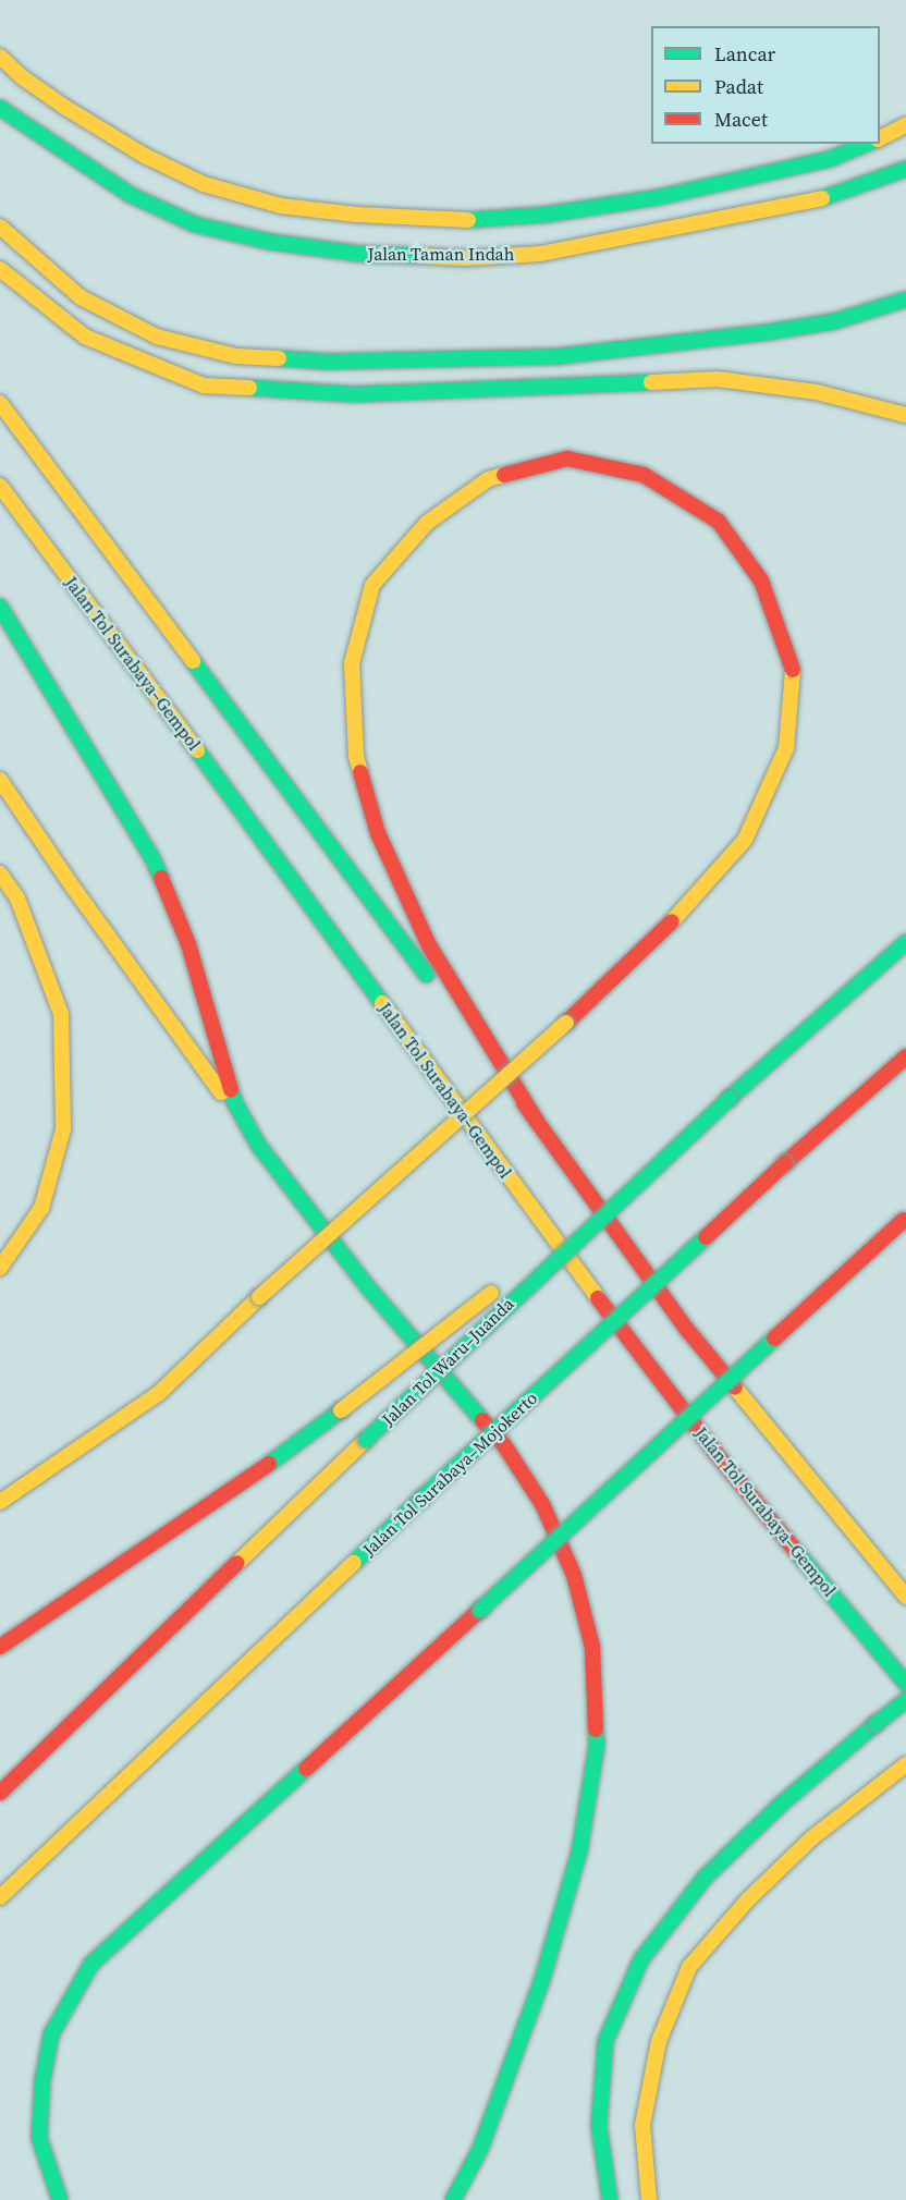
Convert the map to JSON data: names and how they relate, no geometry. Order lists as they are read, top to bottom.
{
  "streets": {
    "main road": [
      "Jalan Taman Indah",
      "Jalan Tol Surabaya–Gempol",
      "Jalan Tol Waru–Juanda",
      "Jalan Tol Surabaya–Mojokerto"
    ]
  },
  "legend": ["Lancar", "Padat", "Macet"]
}
